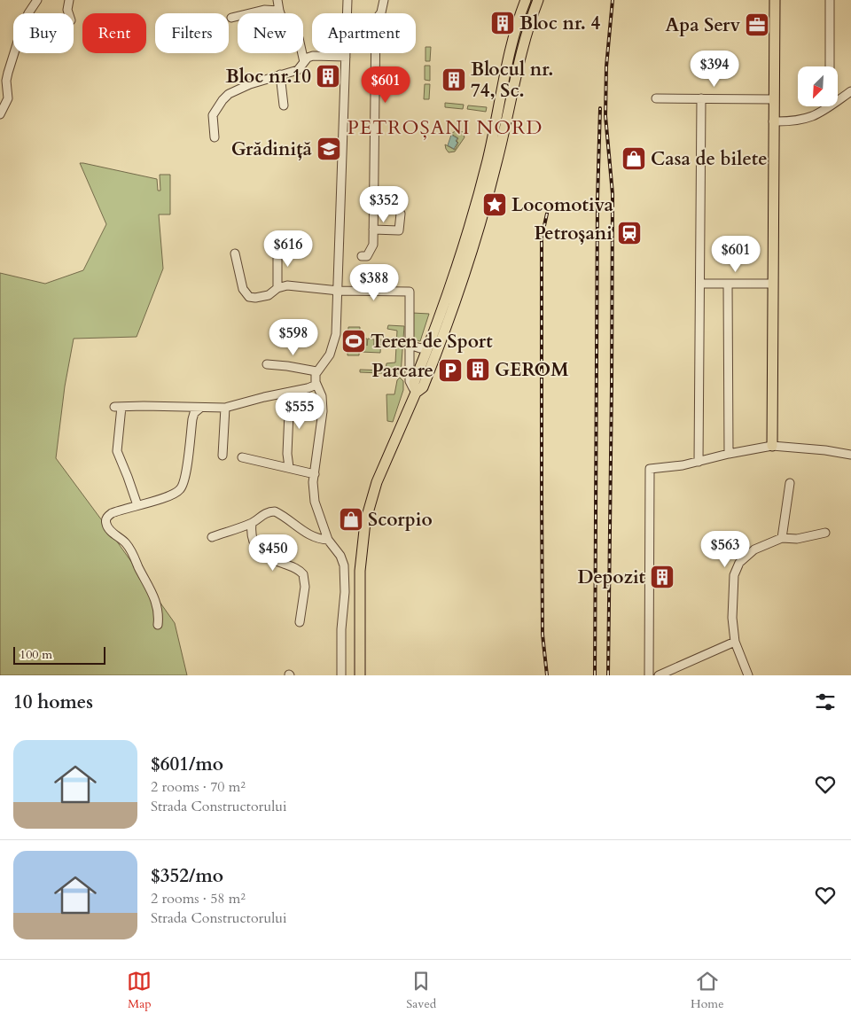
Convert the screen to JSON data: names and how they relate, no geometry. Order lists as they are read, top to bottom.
{
  "districts": ["PETROȘANI NORD"],
  "places": {
    "building": [
      "Bloc nr. 4",
      "Bloc nr.10",
      "Blocul nr. 74, Sc.",
      "GEROM",
      "Depozit"
    ],
    "office": ["Apa Serv"],
    "school or university": ["Grădiniță"],
    "shop": ["Casa de bilete", "Scorpio"],
    "place": ["Locomotiva"],
    "station": ["Petroșani"],
    "sports": ["Teren de Sport"],
    "parking": ["Parcare"]
  },
  "scale_bar": "100 m",
  "north": "bottom left",
  "page": {
    "chip": [
      "Buy",
      "Rent",
      "Filters",
      "New",
      "Apartment"
    ],
    "price": [
      "$394",
      "$601",
      "$352",
      "$616",
      "$601",
      "$388",
      "$598",
      "$555",
      "$563",
      "$450"
    ],
    "scale": "100 m",
    "heading": "10 homes",
    "list": [
      {
        "name": "$601/mo",
        "note": "2 rooms · 70 m² · Strada Constructorului"
      },
      {
        "name": "$352/mo",
        "note": "2 rooms · 58 m² · Strada Constructorului"
      }
    ],
    "tabs": ["Map", "Saved", "Home"]
  }
}
